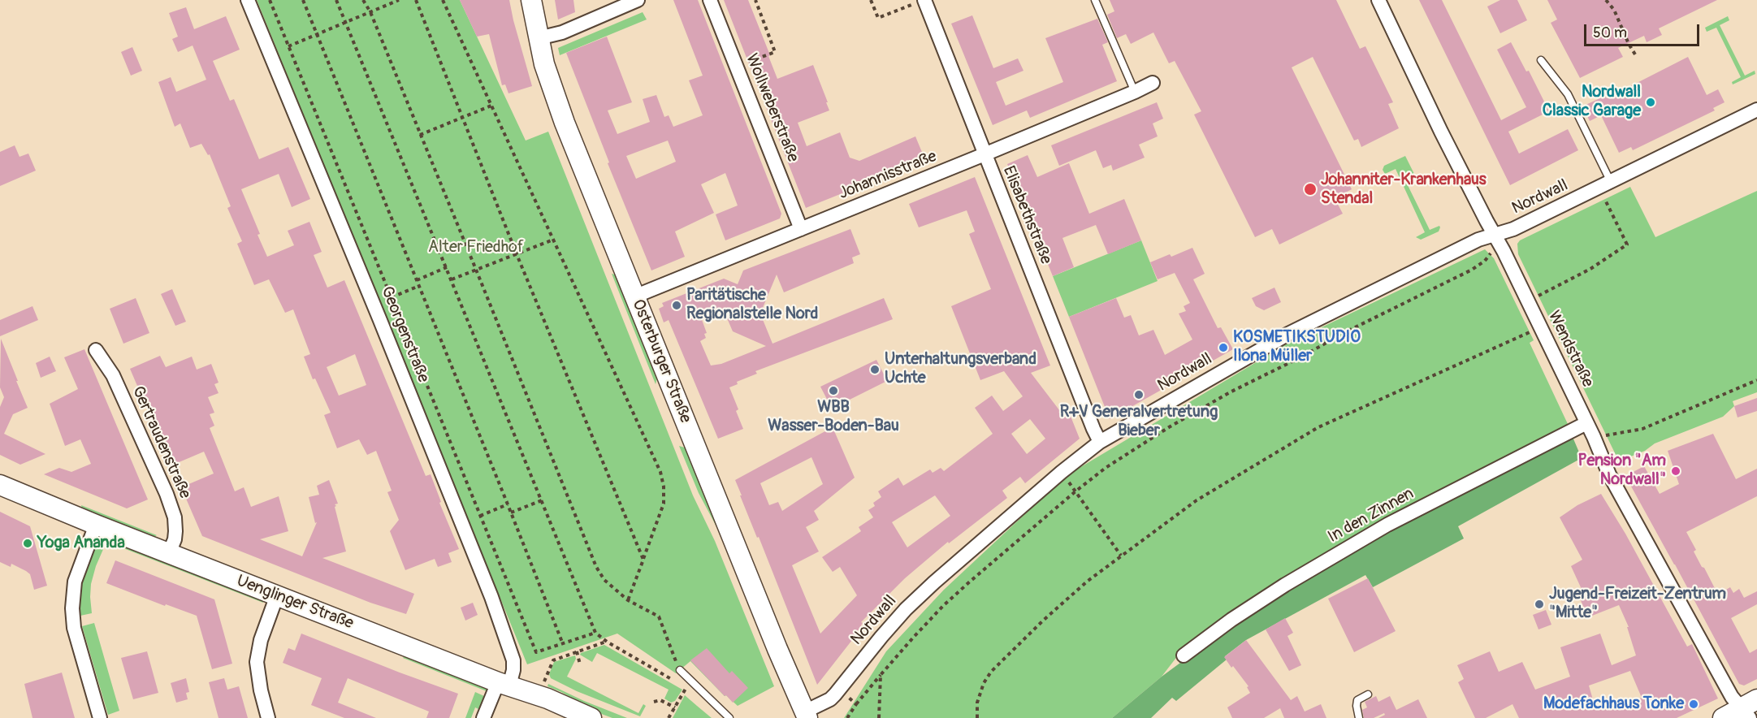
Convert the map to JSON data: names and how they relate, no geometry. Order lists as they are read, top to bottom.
{
  "streets": {
    "street": [
      "Wollweberstraße",
      "Johannisstraße",
      "Nordwall",
      "Elisabethstraße",
      "Georgenstraße",
      "Wendstraße",
      "Osterburger Straße",
      "Gertraudenstraße",
      "In den Zinnen",
      "Uenglinger Straße"
    ]
  },
  "crossings": [
    ["Wollweberstraße", "Johannisstraße"],
    ["Johannisstraße", "Elisabethstraße"],
    ["Johannisstraße", "Osterburger Straße"],
    ["Nordwall", "Elisabethstraße"],
    ["Nordwall", "Wendstraße"],
    ["Nordwall", "Osterburger Straße"],
    ["Georgenstraße", "Uenglinger Straße"],
    ["Wendstraße", "In den Zinnen"],
    ["Gertraudenstraße", "Uenglinger Straße"]
  ],
  "parks": ["Alter Friedhof"],
  "places": [
    "Nordwall Classic Garage",
    "Johanniter-Krankenhaus Stendal",
    "Paritätische Regionalstelle Nord",
    "KOSMETIKSTUDIO Ilona Müller",
    "Unterhaltungsverband Uchte",
    "WBB Wasser-Boden-Bau",
    "R+V Generalvertretung Bieber",
    "Pension \"Am Nordwall\"",
    "Yoga Ananda",
    "Jugend-Freizeit-Zentrum \"Mitte\"",
    "Modefachhaus Tonke"
  ],
  "scale_bar": "50 m"
}
